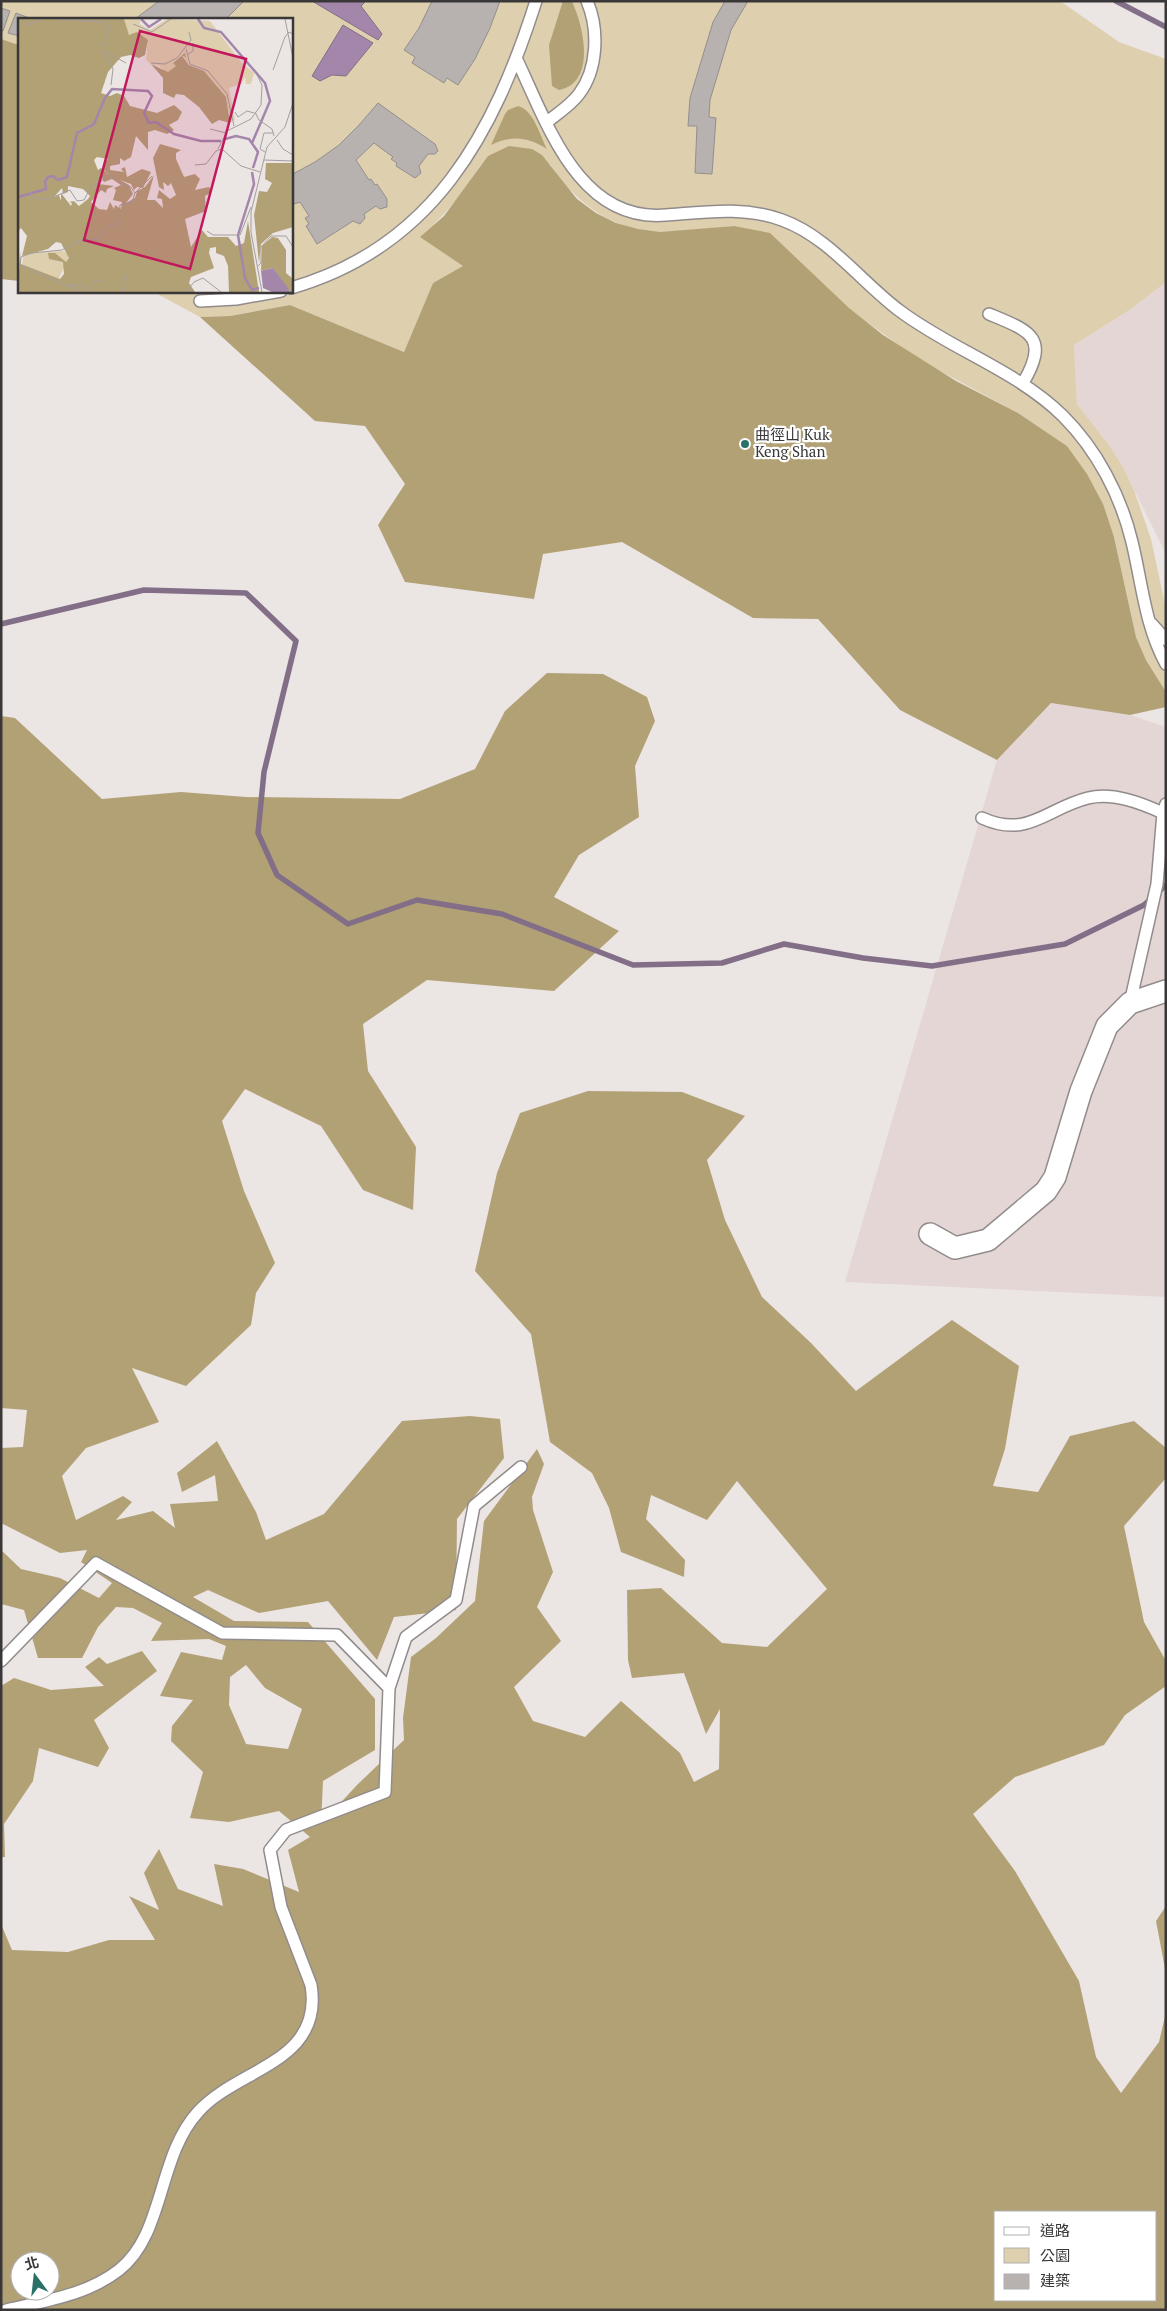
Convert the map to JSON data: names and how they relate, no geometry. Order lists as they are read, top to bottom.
{
  "places": ["曲徑山 Kuk Keng Shan"],
  "legend": ["道路", "公園", "建築"],
  "north": "top"
}
